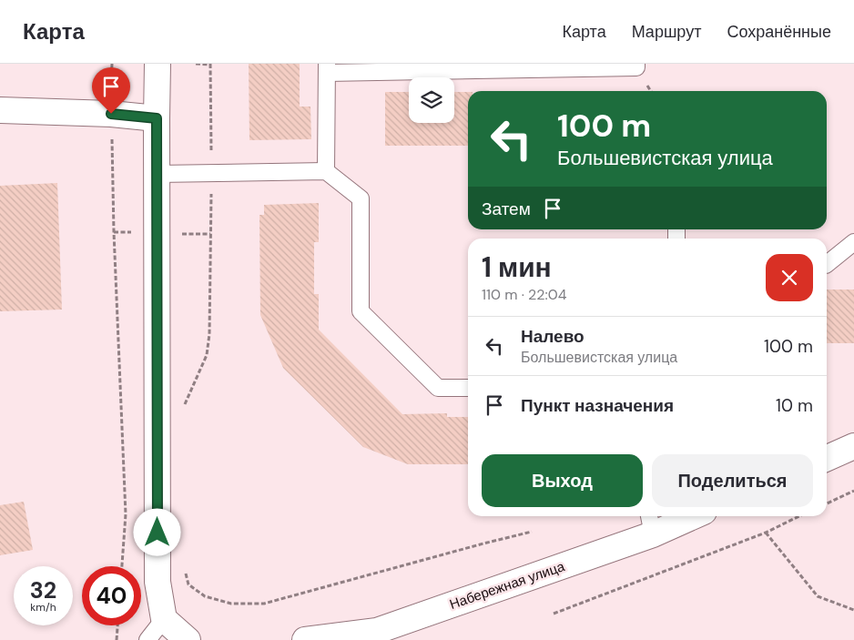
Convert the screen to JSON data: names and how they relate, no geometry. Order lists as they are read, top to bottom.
{
  "streets": {
    "street": ["Набережная улица"]
  },
  "page": {
    "header": "Карта",
    "nav": ["Карта", "Маршрут", "Сохранённые"],
    "turn": ["100 m", "Большевистская улица"],
    "then": "Затем",
    "heading": ["1 мин", "110 m · 22:04"],
    "list": [
      {
        "name": "Налево",
        "note": "Большевистская улица",
        "value": "100 m"
      },
      {
        "name": "Пункт назначения",
        "value": "10 m"
      }
    ],
    "buttons": ["Выход", "Поделиться"],
    "speed": "32 km/h",
    "limit": "40"
  }
}
